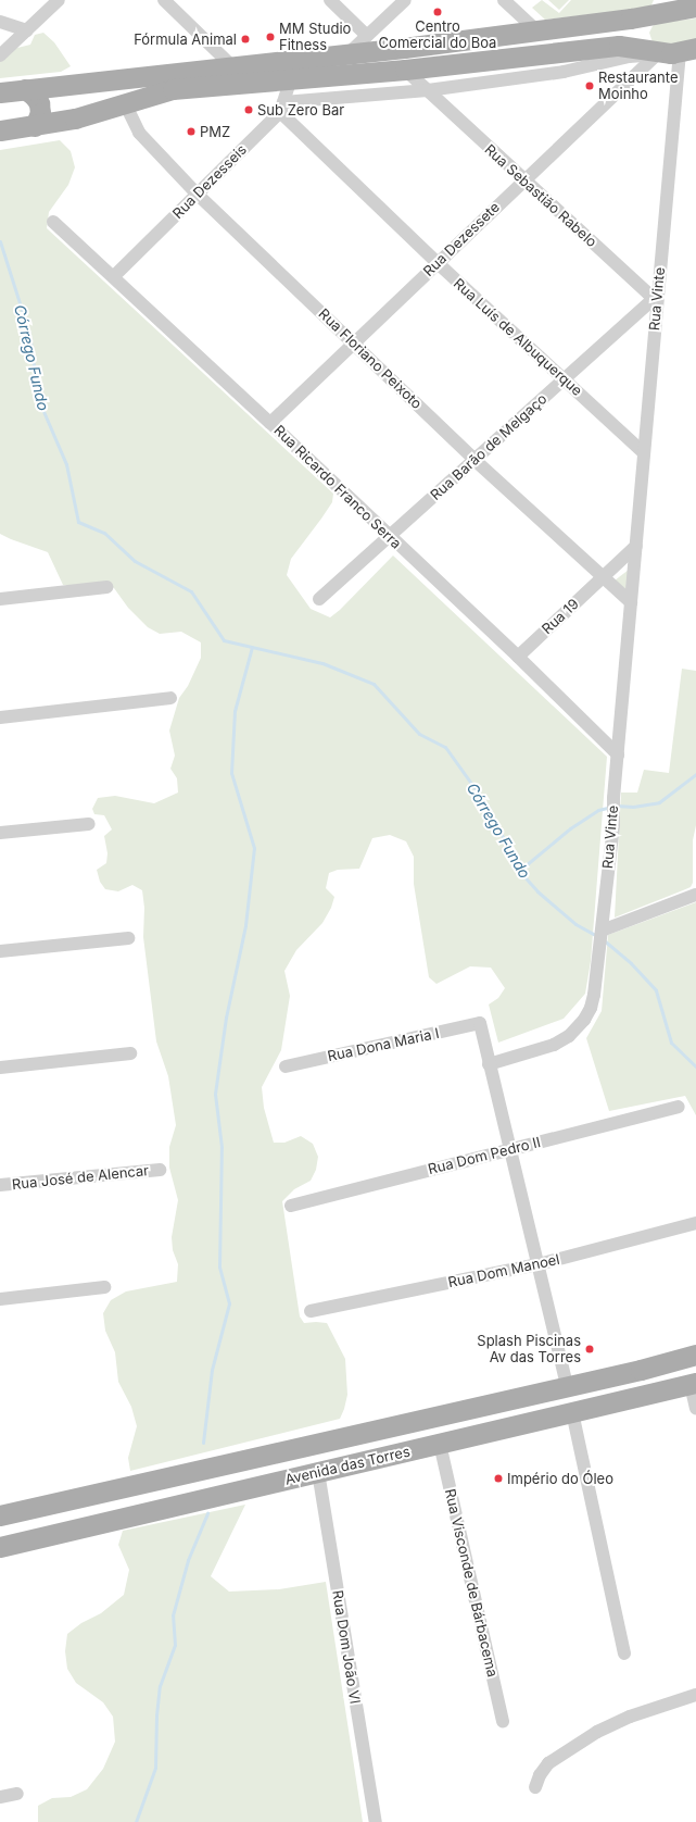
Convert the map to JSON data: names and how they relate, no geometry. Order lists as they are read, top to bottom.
{
  "streets": {
    "main road": ["Avenida das Torres"],
    "street": [
      "Rua Dezesseis",
      "Rua Sebastião Rabelo",
      "Rua Dezessete",
      "Rua Vinte",
      "Rua Luís de Albuquerque",
      "Rua Floriano Peixoto",
      "Rua Barão de Melgaço",
      "Rua Ricardo Franco Serra",
      "Rua 19",
      "Rua Dona Maria I",
      "Rua Dom Pedro II",
      "Rua José de Alencar",
      "Rua Dom Manoel",
      "Rua Visconde de Bárbacema",
      "Rua Dom João VI"
    ]
  },
  "crossings": [
    ["Rua Dezesseis", "Rua Luís de Albuquerque"],
    ["Rua Dezesseis", "Rua Floriano Peixoto"],
    ["Rua Dezesseis", "Rua Ricardo Franco Serra"],
    ["Rua Sebastião Rabelo", "Rua Dezessete"],
    ["Rua Sebastião Rabelo", "Rua Vinte"],
    ["Rua Sebastião Rabelo", "Rua Barão de Melgaço"],
    ["Rua Dezessete", "Rua Luís de Albuquerque"],
    ["Rua Dezessete", "Rua Floriano Peixoto"],
    ["Rua Dezessete", "Rua Ricardo Franco Serra"],
    ["Rua Vinte", "Rua Luís de Albuquerque"],
    ["Rua Vinte", "Rua Floriano Peixoto"],
    ["Rua Vinte", "Rua Barão de Melgaço"],
    ["Rua Vinte", "Rua Ricardo Franco Serra"],
    ["Rua Vinte", "Rua Dona Maria I"],
    ["Rua Luís de Albuquerque", "Rua Barão de Melgaço"],
    ["Rua Floriano Peixoto", "Rua Barão de Melgaço"],
    ["Rua Floriano Peixoto", "Rua 19"],
    ["Rua Barão de Melgaço", "Rua Ricardo Franco Serra"],
    ["Rua Ricardo Franco Serra", "Rua 19"],
    ["Avenida das Torres", "Rua Visconde de Bárbacema"],
    ["Avenida das Torres", "Rua Dom João VI"]
  ],
  "water": ["Córrego Fundo"],
  "places": [
    "Centro Comercial do Boa",
    "MM Studio Fitness",
    "Fórmula Animal",
    "Restaurante Moinho",
    "Sub Zero Bar",
    "PMZ",
    "Splash Piscinas Av das Torres",
    "Império do Óleo"
  ]
}
